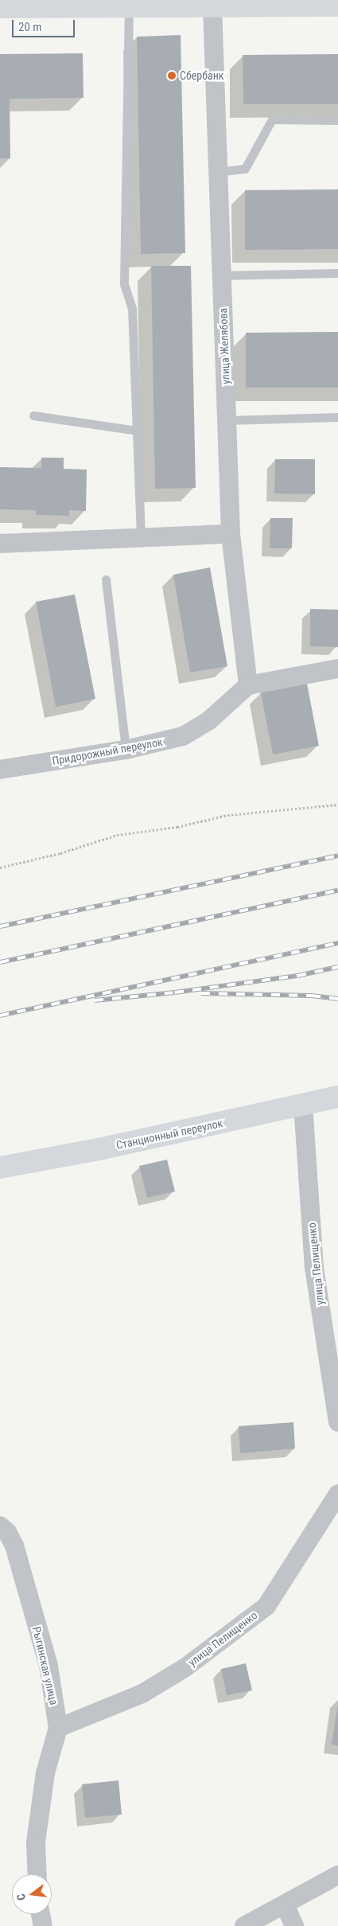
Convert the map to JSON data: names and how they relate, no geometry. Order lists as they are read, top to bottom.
{
  "streets": {
    "main road": ["Станционный переулок"],
    "street": [
      "улица Желябова",
      "Придорожный переулок",
      "улица Пелищенко",
      "Рыгинская улица"
    ]
  },
  "crossings": [
    ["улица Желябова", "Придорожный переулок"],
    ["Станционный переулок", "улица Пелищенко"],
    ["улица Пелищенко", "Рыгинская улица"]
  ],
  "places": ["Сбербанк"],
  "scale_bar": "20 m",
  "north": "left"
}
